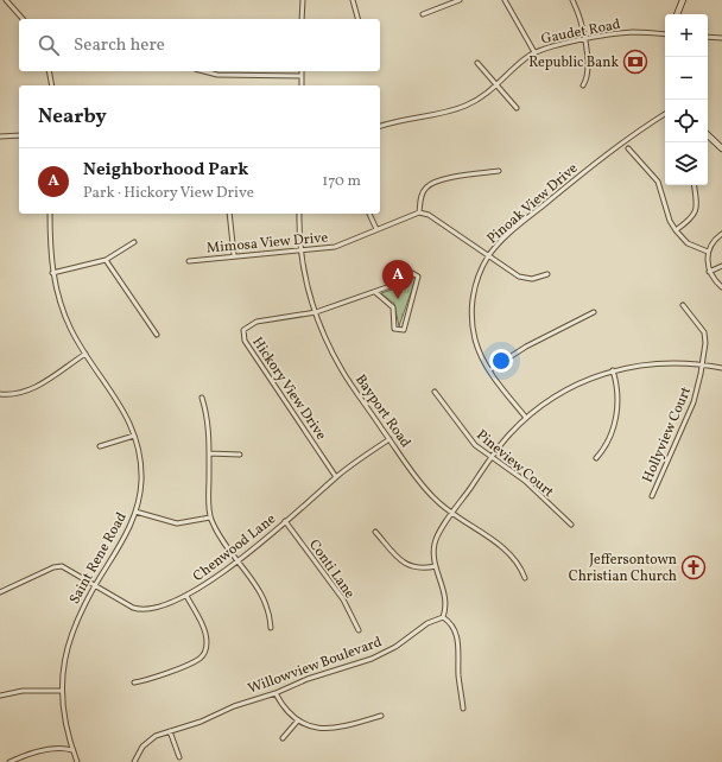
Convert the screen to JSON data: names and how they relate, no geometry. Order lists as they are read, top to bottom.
{
  "streets": {
    "street": [
      "Gaudet Road",
      "Pinoak View Drive",
      "Mimosa View Drive",
      "Hickory View Drive",
      "Bayport Road",
      "Hollyview Court",
      "Pineview Court",
      "Chenwood Lane",
      "Saint Rene Road",
      "Conti Lane",
      "Willowview Boulevard"
    ]
  },
  "crossings": [
    ["Mimosa View Drive", "Bayport Road"],
    ["Hickory View Drive", "Bayport Road"],
    ["Hickory View Drive", "Chenwood Lane"],
    ["Bayport Road", "Chenwood Lane"],
    ["Chenwood Lane", "Saint Rene Road"],
    ["Chenwood Lane", "Conti Lane"]
  ],
  "places": {
    "bank": ["Republic Bank"],
    "church": ["Jeffersontown Christian Church"]
  },
  "page": {
    "map_buttons": ["+", "−"],
    "search": "Search here",
    "heading": "Nearby",
    "list": [
      {
        "mark": "A",
        "name": "Neighborhood Park",
        "note": "Park · Hickory View Drive",
        "value": "170 m"
      }
    ],
    "pins": "A"
  }
}
